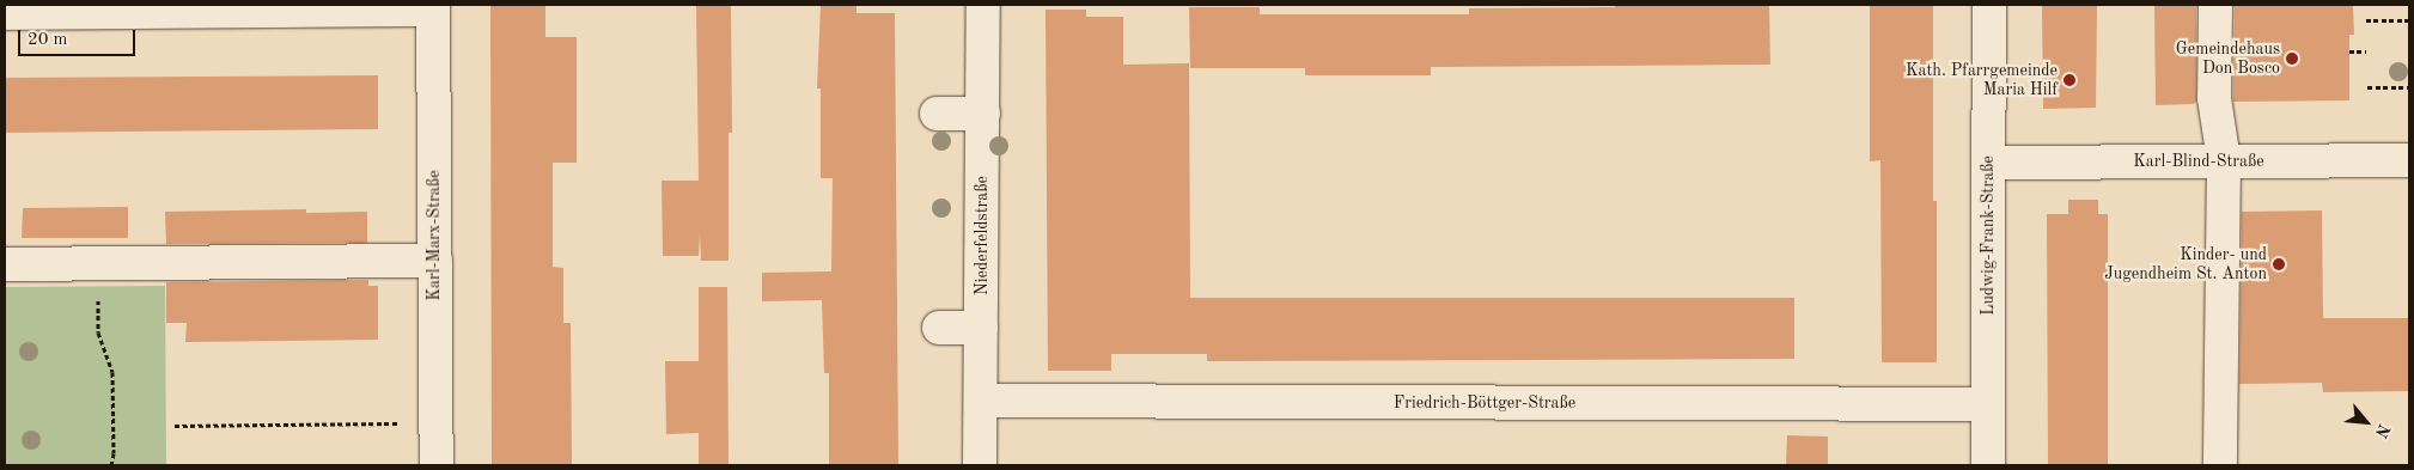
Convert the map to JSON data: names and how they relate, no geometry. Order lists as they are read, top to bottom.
{
  "streets": {
    "street": [
      "Karl-Blind-Straße",
      "Karl-Marx-Straße",
      "Niederfeldstraße",
      "Ludwig-Frank-Straße",
      "Friedrich-Böttger-Straße"
    ]
  },
  "crossings": [
    ["Karl-Blind-Straße", "Ludwig-Frank-Straße"],
    ["Niederfeldstraße", "Friedrich-Böttger-Straße"],
    ["Ludwig-Frank-Straße", "Friedrich-Böttger-Straße"]
  ],
  "places": ["Gemeindehaus Don Bosco", "Kath. Pfarrgemeinde Maria Hilf", "Kinder- und Jugendheim St. Anton"],
  "scale_bar": "20 m",
  "north": "bottom right"
}
